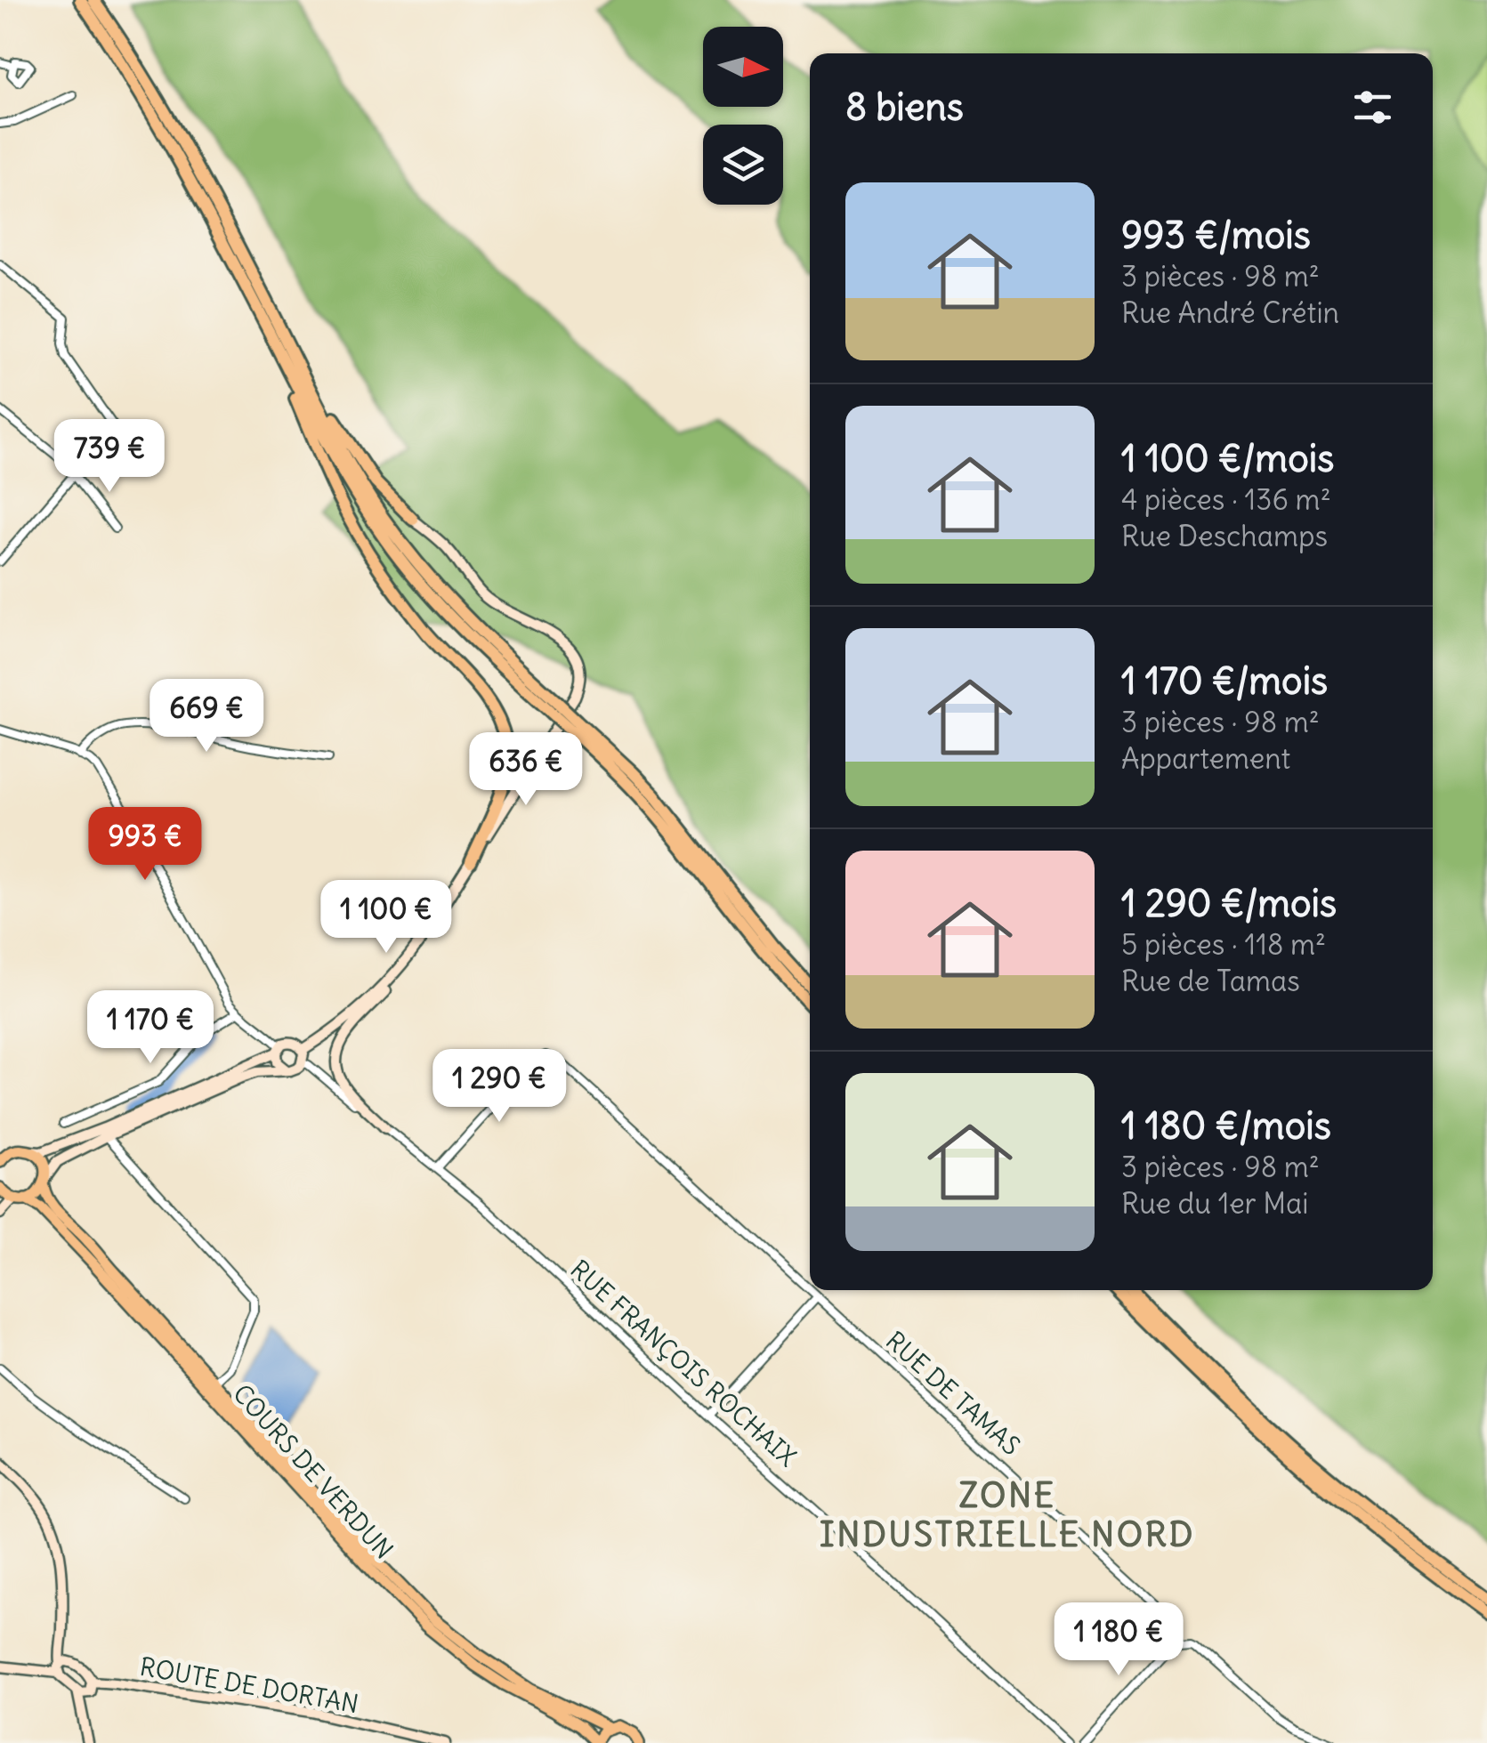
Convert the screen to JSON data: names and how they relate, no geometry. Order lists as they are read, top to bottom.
{
  "streets": {
    "main road": ["COURS DE VERDUN", "ROUTE DE DORTAN"],
    "street": ["RUE FRANÇOIS ROCHAIX", "RUE DE TAMAS"]
  },
  "crossings": [
    ["RUE FRANÇOIS ROCHAIX", "RUE DE TAMAS"]
  ],
  "districts": ["ZONE INDUSTRIELLE NORD"],
  "north": "right",
  "page": {
    "heading": "8 biens",
    "list": [
      {
        "name": "993 €/mois",
        "note": "3 pièces · 98 m² · Rue André Crétin"
      },
      {
        "name": "1 100 €/mois",
        "note": "4 pièces · 136 m² · Rue Deschamps"
      },
      {
        "name": "1 170 €/mois",
        "note": "3 pièces · 98 m² · Appartement"
      },
      {
        "name": "1 290 €/mois",
        "note": "5 pièces · 118 m² · Rue de Tamas"
      },
      {
        "name": "1 180 €/mois",
        "note": "3 pièces · 98 m² · Rue du 1er Mai"
      }
    ],
    "price": [
      "739 €",
      "669 €",
      "636 €",
      "993 €",
      "1 100 €",
      "1 170 €",
      "1 290 €",
      "1 180 €"
    ]
  }
}
